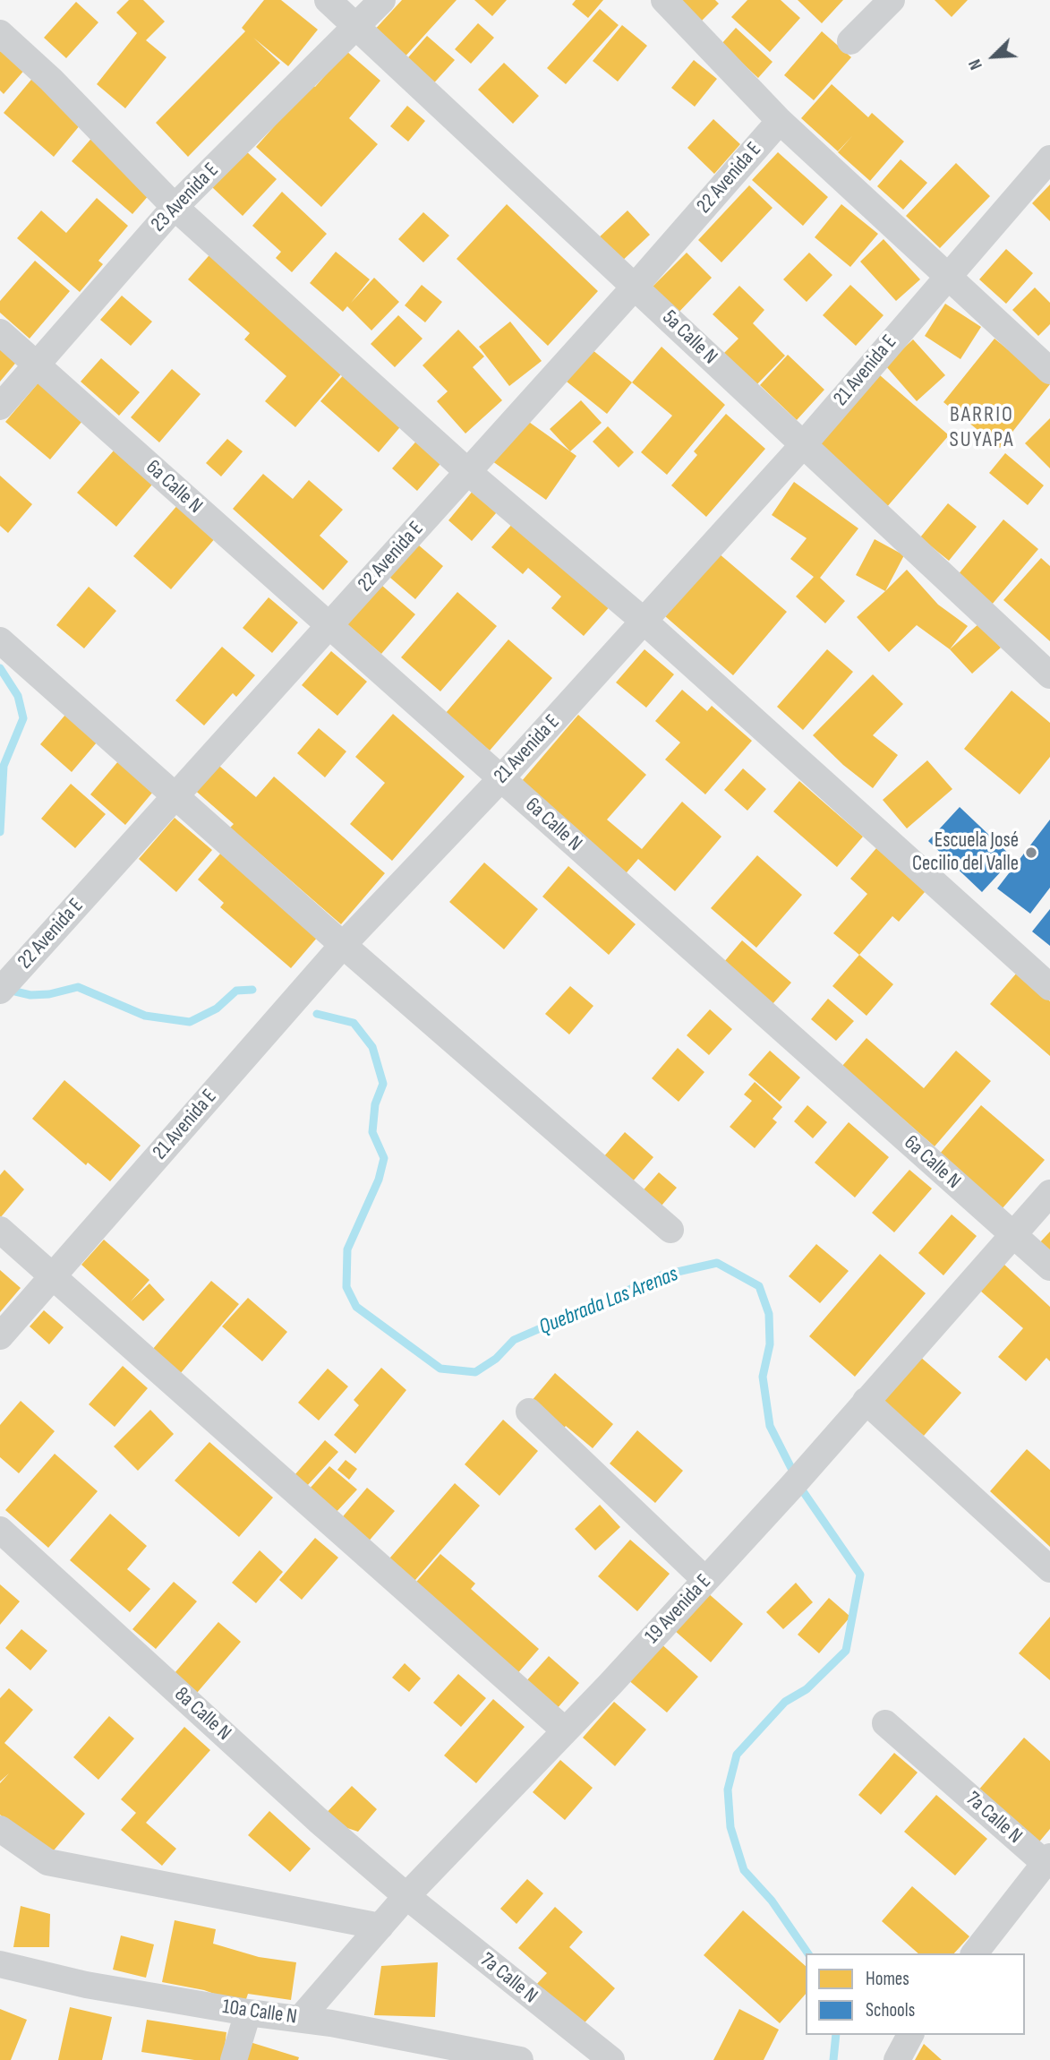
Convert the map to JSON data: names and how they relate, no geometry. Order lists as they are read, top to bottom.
{
  "streets": {
    "street": [
      "22 Avenida E",
      "23 Avenida E",
      "5a Calle N",
      "21 Avenida E",
      "6a Calle N",
      "19 Avenida E",
      "8a Calle N",
      "7a Calle N",
      "10a Calle N"
    ]
  },
  "crossings": [
    ["22 Avenida E", "5a Calle N"],
    ["22 Avenida E", "6a Calle N"],
    ["23 Avenida E", "5a Calle N"],
    ["23 Avenida E", "6a Calle N"],
    ["5a Calle N", "21 Avenida E"],
    ["21 Avenida E", "6a Calle N"],
    ["6a Calle N", "19 Avenida E"],
    ["19 Avenida E", "8a Calle N"],
    ["19 Avenida E", "7a Calle N"],
    ["19 Avenida E", "10a Calle N"],
    ["8a Calle N", "7a Calle N"]
  ],
  "districts": ["BARRIO SUYAPA"],
  "water": ["Quebrada Las Arenas"],
  "places": ["Escuela José Cecilio del Valle"],
  "legend": ["Homes", "Schools"],
  "north": "bottom left"
}
